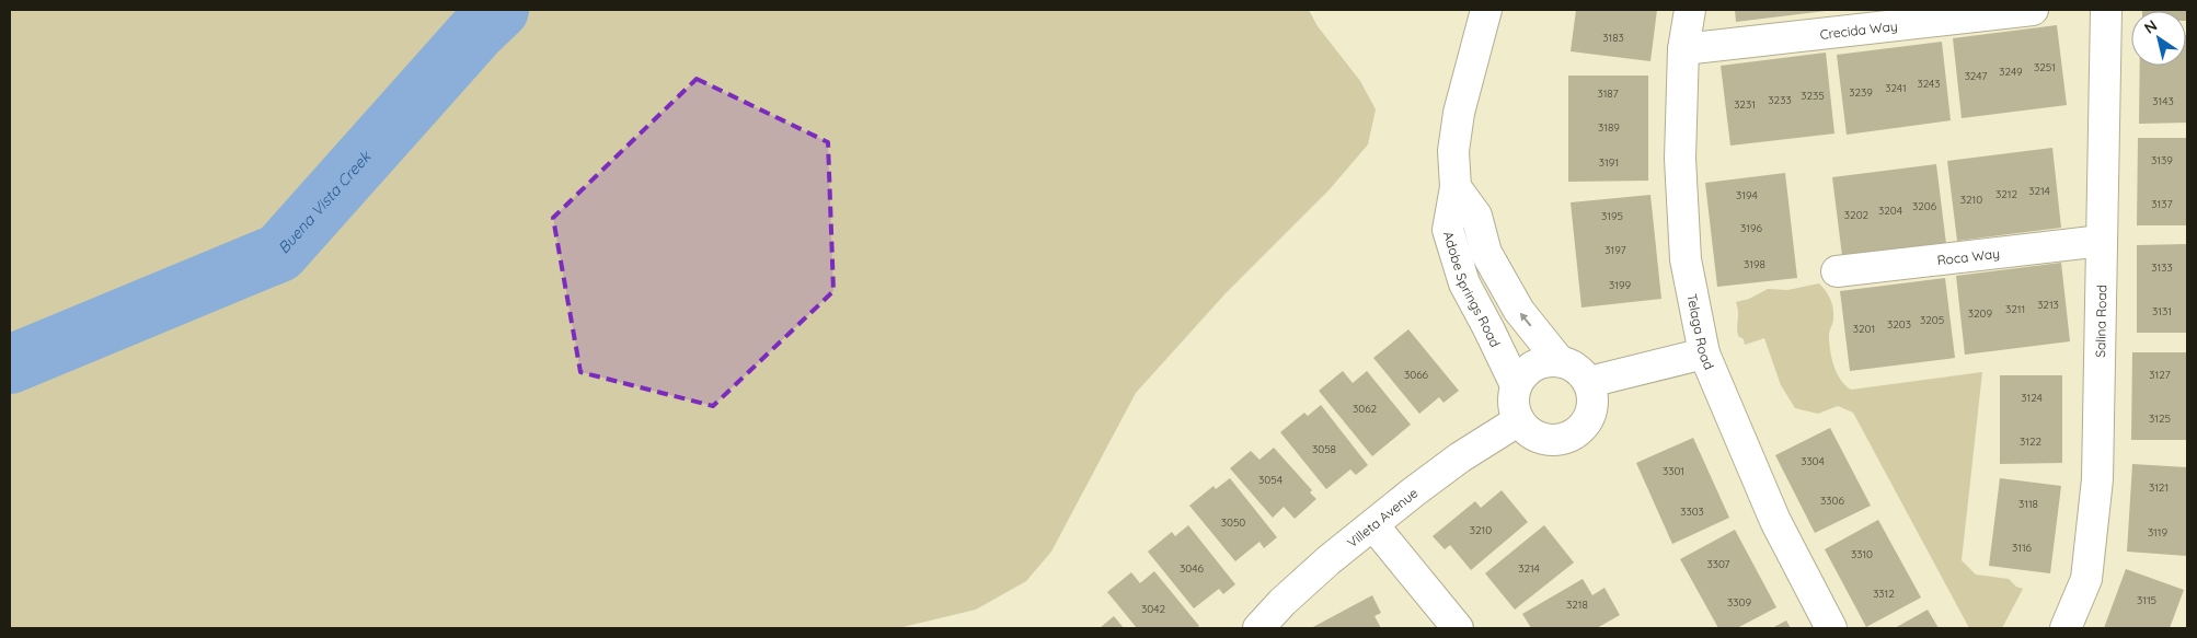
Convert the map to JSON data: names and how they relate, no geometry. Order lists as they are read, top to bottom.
{
  "streets": {
    "street": [
      "Crecida Way",
      "Roca Way",
      "Adobe Springs Road",
      "Salina Road",
      "Telaga Road",
      "Villeta Avenue"
    ]
  },
  "crossings": [
    ["Crecida Way", "Telaga Road"],
    ["Roca Way", "Salina Road"],
    ["Adobe Springs Road", "Villeta Avenue"]
  ],
  "water": ["Buena Vista Creek"],
  "house_numbers": [
    "3183",
    "3251",
    "3249",
    "3247",
    "3243",
    "3241",
    "3239",
    "3187",
    "3235",
    "3233",
    "3143",
    "3231",
    "3189",
    "3139",
    "3191",
    "3214",
    "3212",
    "3194",
    "3210",
    "3137",
    "3206",
    "3204",
    "3202",
    "3195",
    "3196",
    "3197",
    "3198",
    "3133",
    "3199",
    "3213",
    "3211",
    "3131",
    "3209",
    "3205",
    "3203",
    "3201",
    "3066",
    "3127",
    "3124",
    "3062",
    "3125",
    "3122",
    "3058",
    "3304",
    "3301",
    "3054",
    "3121",
    "3306",
    "3118",
    "3303",
    "3050",
    "3210",
    "3119",
    "3116",
    "3310",
    "3307",
    "3046",
    "3214",
    "3312",
    "3115",
    "3309",
    "3218",
    "3042"
  ],
  "north": "top left"
}
